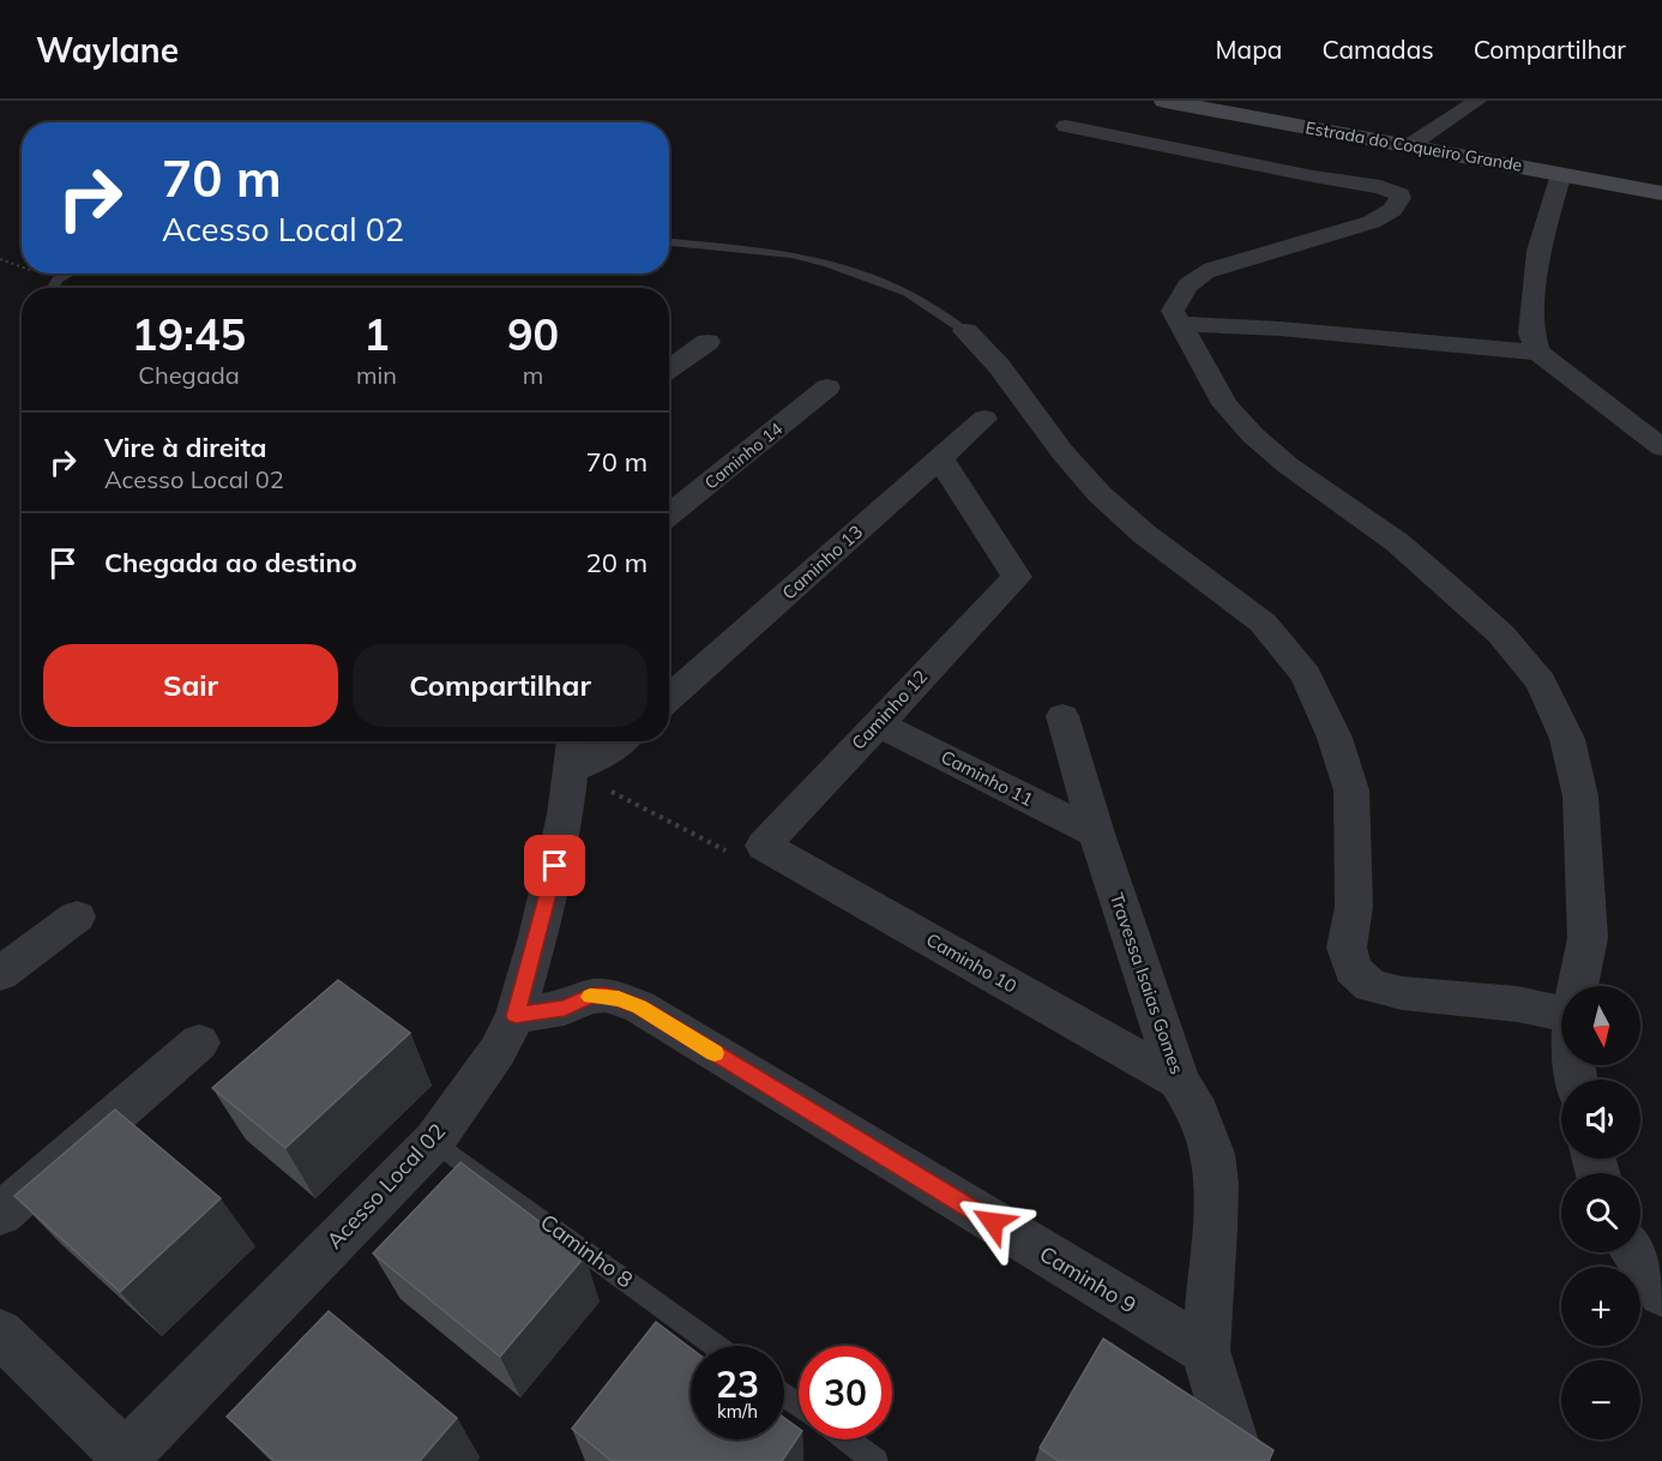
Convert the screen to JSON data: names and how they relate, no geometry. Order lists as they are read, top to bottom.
{
  "streets": {
    "main road": ["Estrada do Coqueiro Grande"],
    "street": [
      "Caminho 14",
      "Caminho 13",
      "Caminho 12",
      "Caminho 11",
      "Caminho 10",
      "Travessa Isaias Gomes",
      "Acesso Local 02",
      "Caminho 9"
    ],
    "lane": ["Caminho 8"]
  },
  "crossings": [
    ["Caminho 13", "Caminho 12"],
    ["Caminho 12", "Caminho 11"],
    ["Caminho 12", "Caminho 10"],
    ["Caminho 11", "Travessa Isaias Gomes"],
    ["Caminho 10", "Travessa Isaias Gomes"],
    ["Travessa Isaias Gomes", "Caminho 9"],
    ["Acesso Local 02", "Caminho 8"],
    ["Acesso Local 02", "Caminho 9"]
  ],
  "north": "bottom",
  "page": {
    "header": "Waylane",
    "nav": ["Mapa", "Camadas", "Compartilhar"],
    "turn": ["70 m", "Acesso Local 02"],
    "eta": [
      "19:45",
      "Chegada",
      "1",
      "min",
      "90",
      "m"
    ],
    "list": [
      {
        "name": "Vire à direita",
        "note": "Acesso Local 02",
        "value": "70 m"
      },
      {
        "name": "Chegada ao destino",
        "value": "20 m"
      }
    ],
    "buttons": ["Sair", "Compartilhar"],
    "map_buttons": ["+", "−"],
    "speed": "23 km/h",
    "limit": "30"
  }
}
